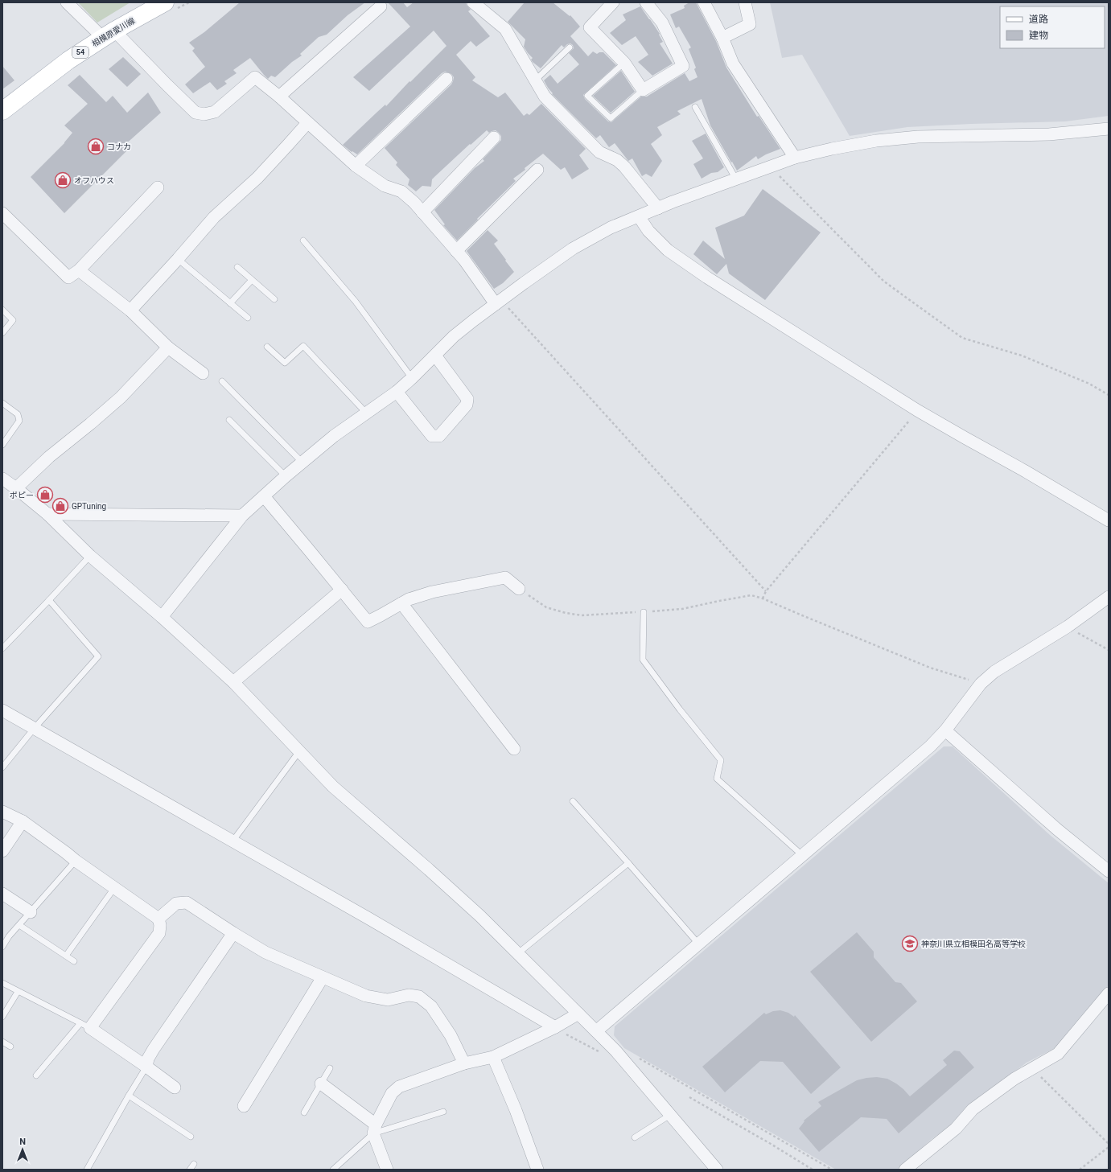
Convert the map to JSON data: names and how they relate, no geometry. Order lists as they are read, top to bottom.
{
  "streets": {
    "main road": ["相模原愛川線", "54"]
  },
  "places": {
    "shop": [
      "コナカ",
      "オフハウス",
      "ポピー",
      "GPTuning"
    ],
    "school or university": ["神奈川県立相模田名高等学校"]
  },
  "legend": ["道路", "建物"],
  "north": "top"
}
